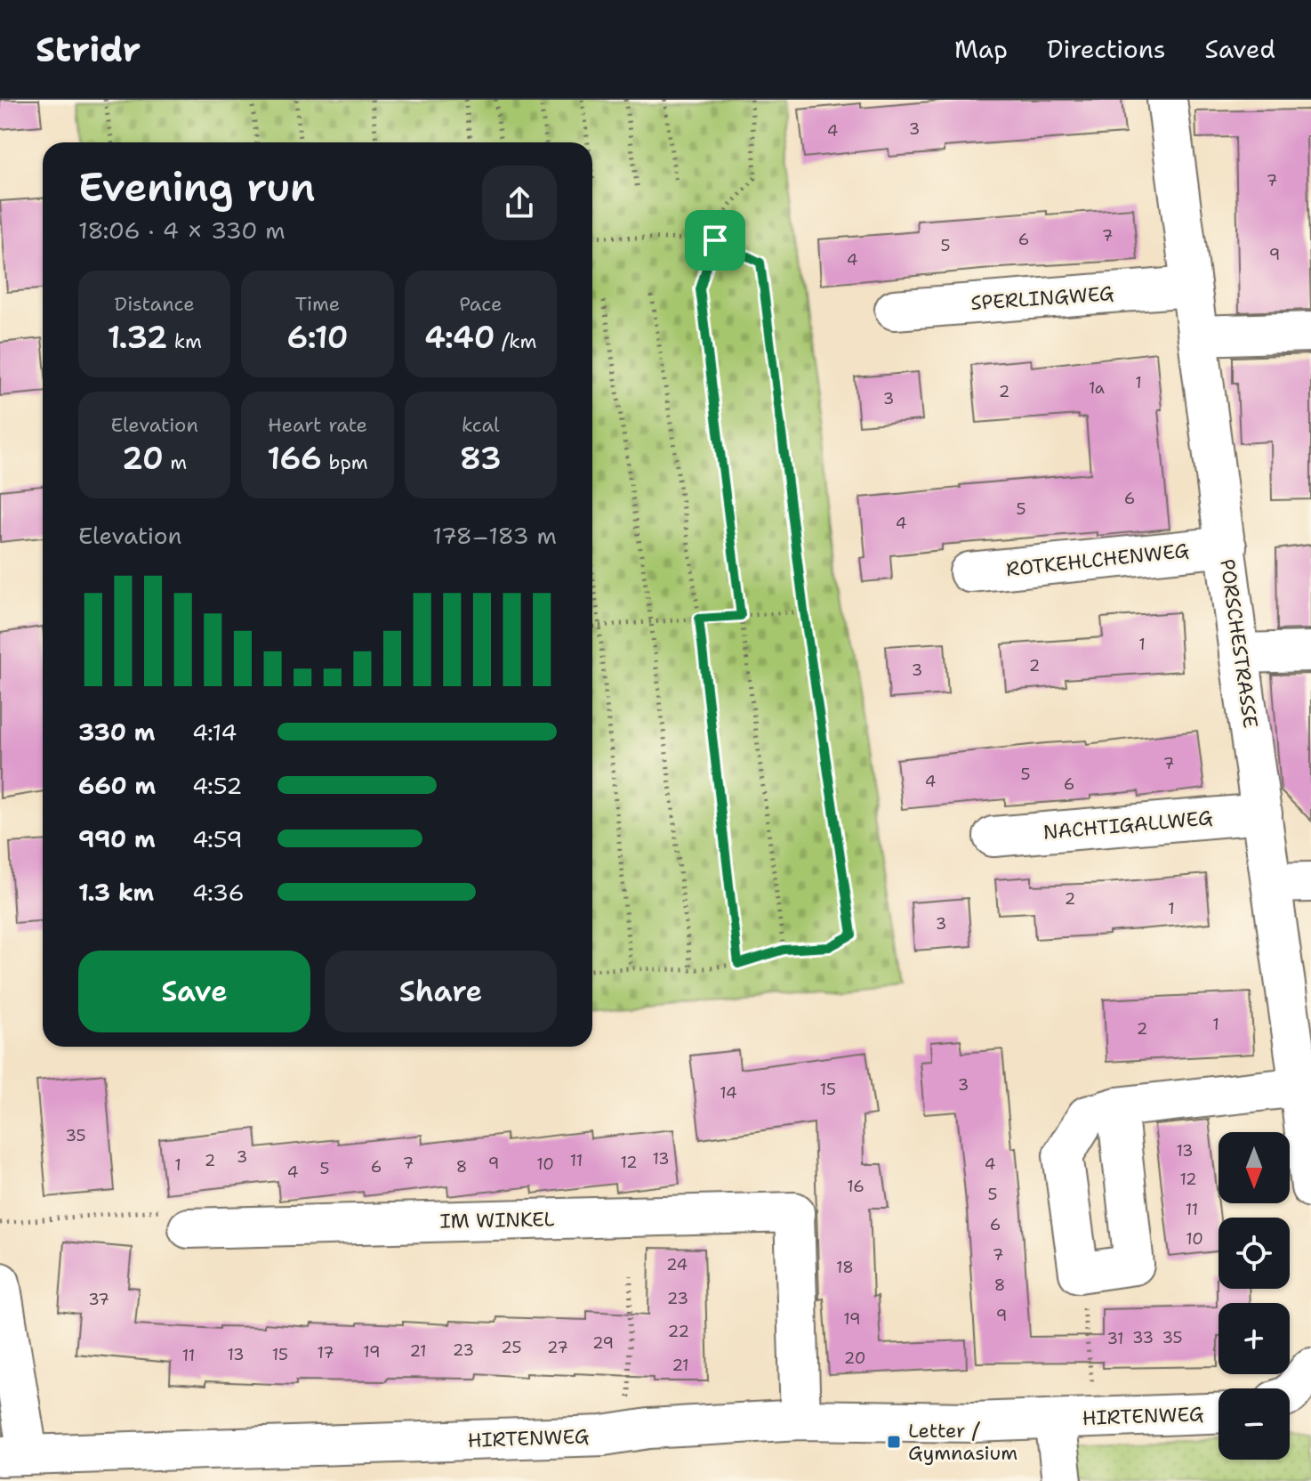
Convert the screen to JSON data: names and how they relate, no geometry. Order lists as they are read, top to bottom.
{
  "streets": {
    "street": [
      "SPERLINGWEG",
      "ROTKEHLCHENWEG",
      "PORSCHESTRASSE",
      "NACHTIGALLWEG",
      "IM WINKEL",
      "HIRTENWEG"
    ]
  },
  "crossings": [
    ["SPERLINGWEG", "PORSCHESTRASSE"],
    ["ROTKEHLCHENWEG", "PORSCHESTRASSE"],
    ["PORSCHESTRASSE", "NACHTIGALLWEG"],
    ["IM WINKEL", "HIRTENWEG"]
  ],
  "places": {
    "transit": ["Letter / Gymnasium"]
  },
  "house_numbers": [
    "3",
    "4",
    "7",
    "7",
    "6",
    "5",
    "9",
    "4",
    "1",
    "1a",
    "2",
    "3",
    "6",
    "5",
    "4",
    "1",
    "2",
    "3",
    "7",
    "5",
    "4",
    "6",
    "2",
    "1",
    "3",
    "1",
    "2",
    "3",
    "15",
    "14",
    "35",
    "13",
    "3",
    "13",
    "2",
    "11",
    "12",
    "7",
    "9",
    "10",
    "4",
    "1",
    "6",
    "8",
    "5",
    "4",
    "12",
    "16",
    "5",
    "11",
    "6",
    "10",
    "7",
    "24",
    "18",
    "8",
    "23",
    "37",
    "9",
    "19",
    "22",
    "33",
    "35",
    "31",
    "29",
    "25",
    "27",
    "23",
    "21",
    "19",
    "17",
    "13",
    "15",
    "11",
    "20",
    "21"
  ],
  "north": "bottom",
  "page": {
    "header": "Stridr",
    "nav": ["Map", "Directions", "Saved"],
    "heading": ["Evening run", "18:06 · 4 × 330 m"],
    "stats": [
      ["Distance", "1.32 km"],
      ["Time", "6:10"],
      ["Pace", "4:40 /km"],
      ["Elevation", "20 m"],
      ["Heart rate", "166 bpm"],
      ["kcal", "83"]
    ],
    "chart": ["Elevation", "178–183 m"],
    "list": [
      {
        "name": "330 m",
        "note": "4:14"
      },
      {
        "name": "660 m",
        "note": "4:52"
      },
      {
        "name": "990 m",
        "note": "4:59"
      },
      {
        "name": "1.3 km",
        "note": "4:36"
      }
    ],
    "buttons": ["Save", "Share"],
    "map_buttons": ["+", "−"]
  }
}
